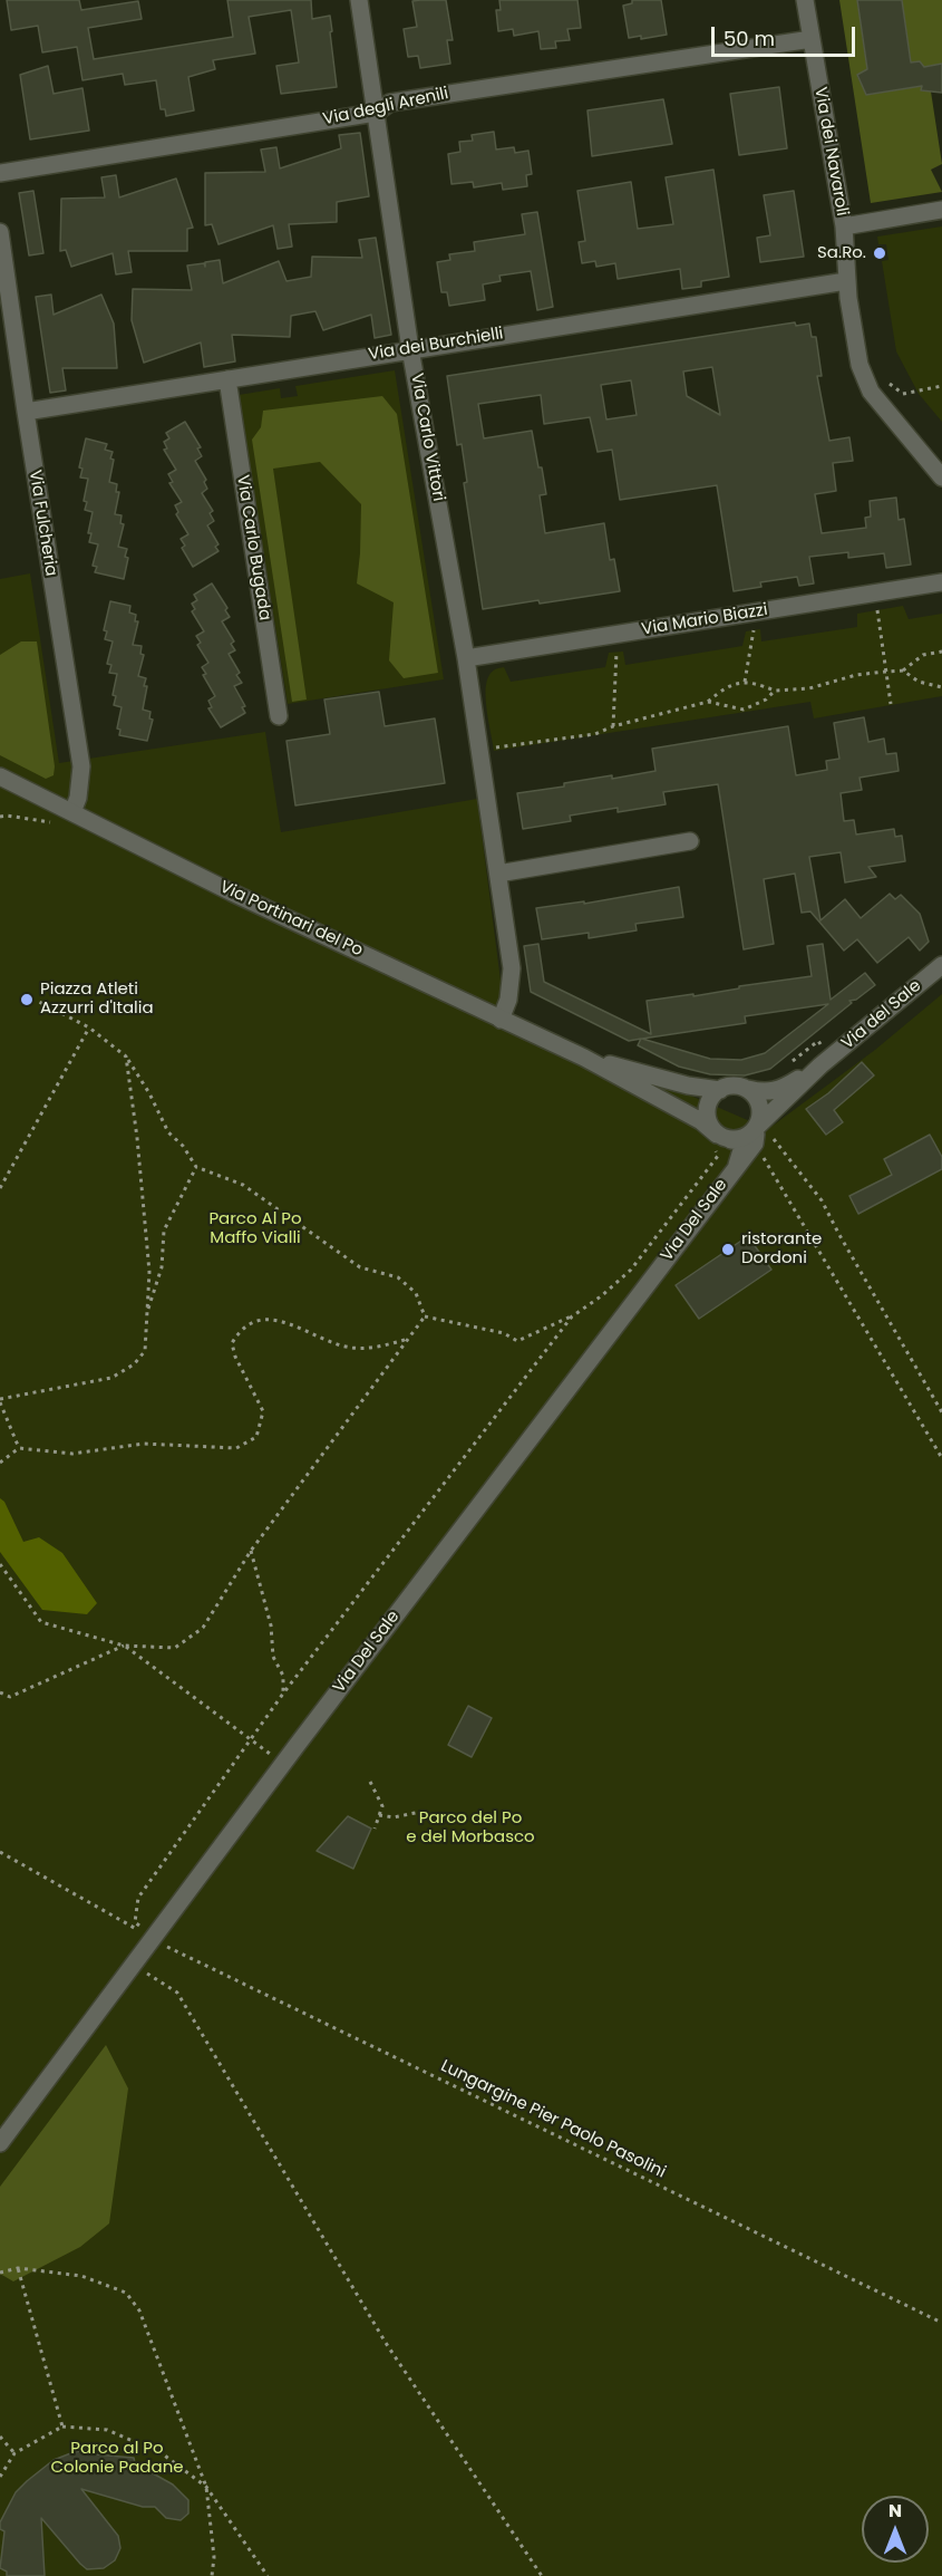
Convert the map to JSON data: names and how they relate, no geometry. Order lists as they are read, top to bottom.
{
  "streets": {
    "street": [
      "Via degli Arenili",
      "Via dei Navaroli",
      "Via dei Burchielli",
      "Via Carlo Vittori",
      "Via Fulcheria",
      "Via Carlo Bugada",
      "Via Mario Biazzi",
      "Via Portinari del Po",
      "Via del Sale",
      "Via Del Sale"
    ],
    "path": ["Lungargine Pier Paolo Pasolini"]
  },
  "crossings": [
    ["Via degli Arenili", "Via dei Navaroli"],
    ["Via degli Arenili", "Via Carlo Vittori"],
    ["Via dei Navaroli", "Via dei Burchielli"],
    ["Via dei Burchielli", "Via Carlo Vittori"],
    ["Via dei Burchielli", "Via Fulcheria"],
    ["Via dei Burchielli", "Via Carlo Bugada"],
    ["Via Carlo Vittori", "Via Mario Biazzi"],
    ["Via Carlo Vittori", "Via Portinari del Po"],
    ["Via Fulcheria", "Via Portinari del Po"],
    ["Via Portinari del Po", "Via del Sale"],
    ["Via del Sale", "Via Del Sale"],
    ["Via Del Sale", "Lungargine Pier Paolo Pasolini"]
  ],
  "parks": ["Parco Al Po Maffo Vialli", "Parco del Po e del Morbasco", "Parco al Po Colonie Padane"],
  "places": ["Sa.Ro.", "Piazza Atleti Azzurri d'Italia", "ristorante Dordoni"],
  "scale_bar": "50 m",
  "north": "top"
}
